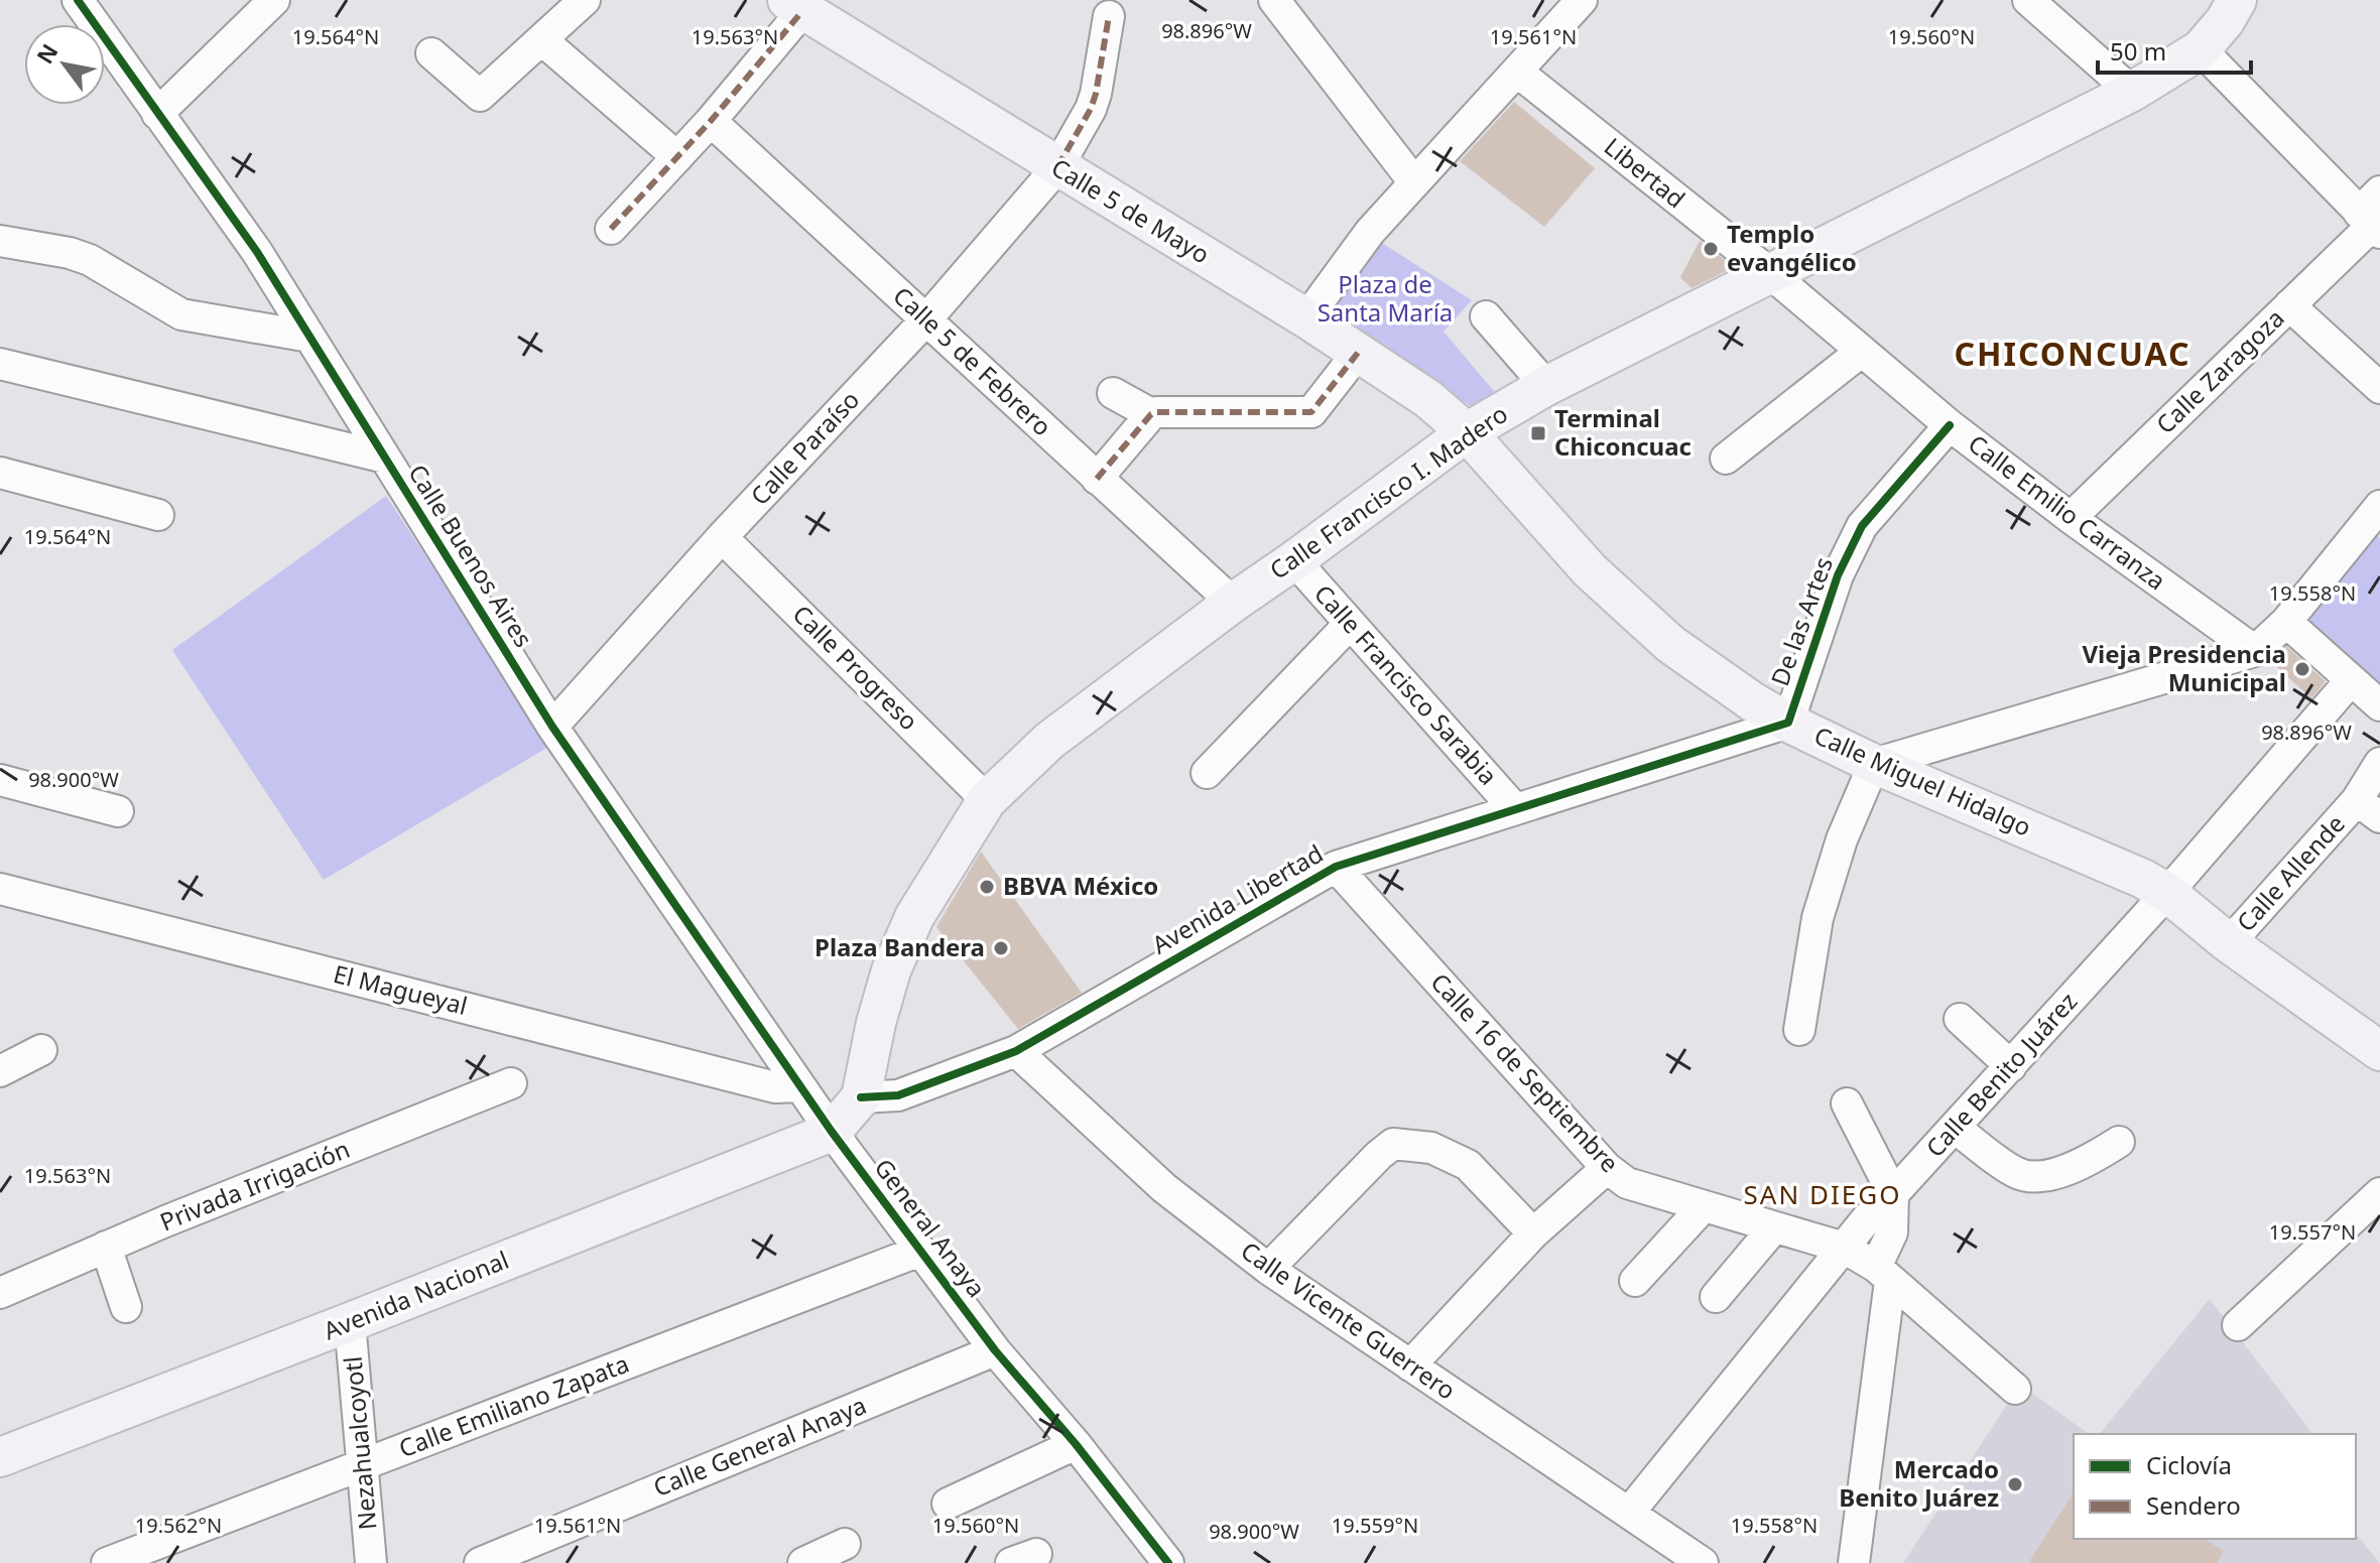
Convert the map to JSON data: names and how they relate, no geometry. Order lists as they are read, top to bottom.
{
  "streets": {
    "main road": [
      "Calle 5 de Mayo",
      "Calle Francisco I. Madero",
      "Calle Miguel Hidalgo",
      "Avenida Nacional"
    ],
    "street": [
      "Libertad",
      "Calle 5 de Febrero",
      "Calle Zaragoza",
      "Calle Paraíso",
      "Calle Emilio Carranza",
      "Calle Buenos Aires",
      "De las Artes",
      "Calle Progreso",
      "Calle Francisco Sarabia",
      "Calle Allende",
      "Avenida Libertad",
      "El Magueyal",
      "Calle 16 de Septiembre",
      "Calle Benito Juárez",
      "Privada Irrigación",
      "General Anaya",
      "Calle Vicente Guerrero",
      "Calle Emiliano Zapata",
      "Nezahualcoyotl",
      "Calle General Anaya"
    ]
  },
  "crossings": [
    ["Libertad", "Calle Francisco I. Madero"],
    ["Libertad", "Calle Emilio Carranza"],
    ["Calle 5 de Mayo", "Calle Paraíso"],
    ["Calle 5 de Mayo", "Calle Francisco I. Madero"],
    ["Calle 5 de Mayo", "Calle Miguel Hidalgo"],
    ["Calle 5 de Febrero", "Calle Paraíso"],
    ["Calle 5 de Febrero", "Calle Francisco I. Madero"],
    ["Calle Zaragoza", "Calle Emilio Carranza"],
    ["Calle Paraíso", "Calle Buenos Aires"],
    ["Calle Paraíso", "Calle Progreso"],
    ["Calle Francisco I. Madero", "Calle Emilio Carranza"],
    ["Calle Francisco I. Madero", "Calle Buenos Aires"],
    ["Calle Francisco I. Madero", "Calle Progreso"],
    ["Calle Francisco I. Madero", "Calle Francisco Sarabia"],
    ["Calle Francisco I. Madero", "Calle Miguel Hidalgo"],
    ["Calle Francisco I. Madero", "Avenida Libertad"],
    ["Calle Francisco I. Madero", "General Anaya"],
    ["Calle Francisco I. Madero", "Avenida Nacional"],
    ["Calle Emilio Carranza", "De las Artes"],
    ["Calle Buenos Aires", "El Magueyal"],
    ["Calle Buenos Aires", "General Anaya"],
    ["Calle Buenos Aires", "Avenida Nacional"],
    ["De las Artes", "Calle Miguel Hidalgo"],
    ["De las Artes", "Avenida Libertad"],
    ["Calle Francisco Sarabia", "Avenida Libertad"],
    ["Calle Miguel Hidalgo", "Calle Allende"],
    ["Calle Miguel Hidalgo", "Avenida Libertad"],
    ["Calle Miguel Hidalgo", "Calle Benito Juárez"],
    ["Avenida Libertad", "Calle 16 de Septiembre"],
    ["Avenida Libertad", "Calle Vicente Guerrero"],
    ["Calle 16 de Septiembre", "Calle Benito Juárez"],
    ["Calle Benito Juárez", "Calle Vicente Guerrero"],
    ["General Anaya", "Avenida Nacional"],
    ["General Anaya", "Calle Emiliano Zapata"],
    ["General Anaya", "Calle General Anaya"],
    ["Avenida Nacional", "Nezahualcoyotl"],
    ["Calle Emiliano Zapata", "Nezahualcoyotl"]
  ],
  "districts": ["CHICONCUAC", "SAN DIEGO"],
  "parks": ["Plaza de Santa María"],
  "places": {
    "other": [
      "Templo evangélico",
      "Vieja Presidencia Municipal",
      "BBVA México",
      "Plaza Bandera",
      "Mercado Benito Juárez"
    ],
    "transit": ["Terminal Chiconcuac"]
  },
  "legend": ["Ciclovía", "Sendero"],
  "scale_bar": "50 m",
  "north": "top left",
  "coordinates": [
    "98.896°W",
    "19.564°N",
    "19.563°N",
    "19.561°N",
    "19.560°N",
    "19.558°N",
    "98.900°W",
    "19.557°N",
    "19.562°N",
    "19.559°N"
  ]
}
